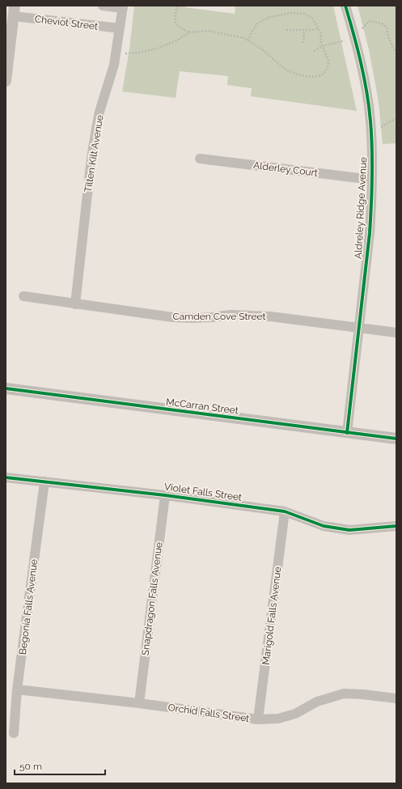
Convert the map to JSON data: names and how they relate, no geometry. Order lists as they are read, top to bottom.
{
  "streets": {
    "street": [
      "Cheviot Street",
      "Tilten Kilt Avenue",
      "Alderley Court",
      "Aldreley Ridge Avenue",
      "Camden Cove Street",
      "McCarran Street",
      "Violet Falls Street",
      "Snapdragon Falls Avenue",
      "Begonia Falls Avenue",
      "Marigold Falls Avenue",
      "Orchid Falls Street"
    ]
  },
  "crossings": [
    ["Cheviot Street", "Tilten Kilt Avenue"],
    ["Tilten Kilt Avenue", "Camden Cove Street"],
    ["Alderley Court", "Aldreley Ridge Avenue"],
    ["Aldreley Ridge Avenue", "Camden Cove Street"],
    ["Aldreley Ridge Avenue", "McCarran Street"],
    ["Violet Falls Street", "Snapdragon Falls Avenue"],
    ["Violet Falls Street", "Begonia Falls Avenue"],
    ["Violet Falls Street", "Marigold Falls Avenue"],
    ["Snapdragon Falls Avenue", "Orchid Falls Street"],
    ["Begonia Falls Avenue", "Orchid Falls Street"],
    ["Marigold Falls Avenue", "Orchid Falls Street"]
  ],
  "scale_bar": "50 m"
}
